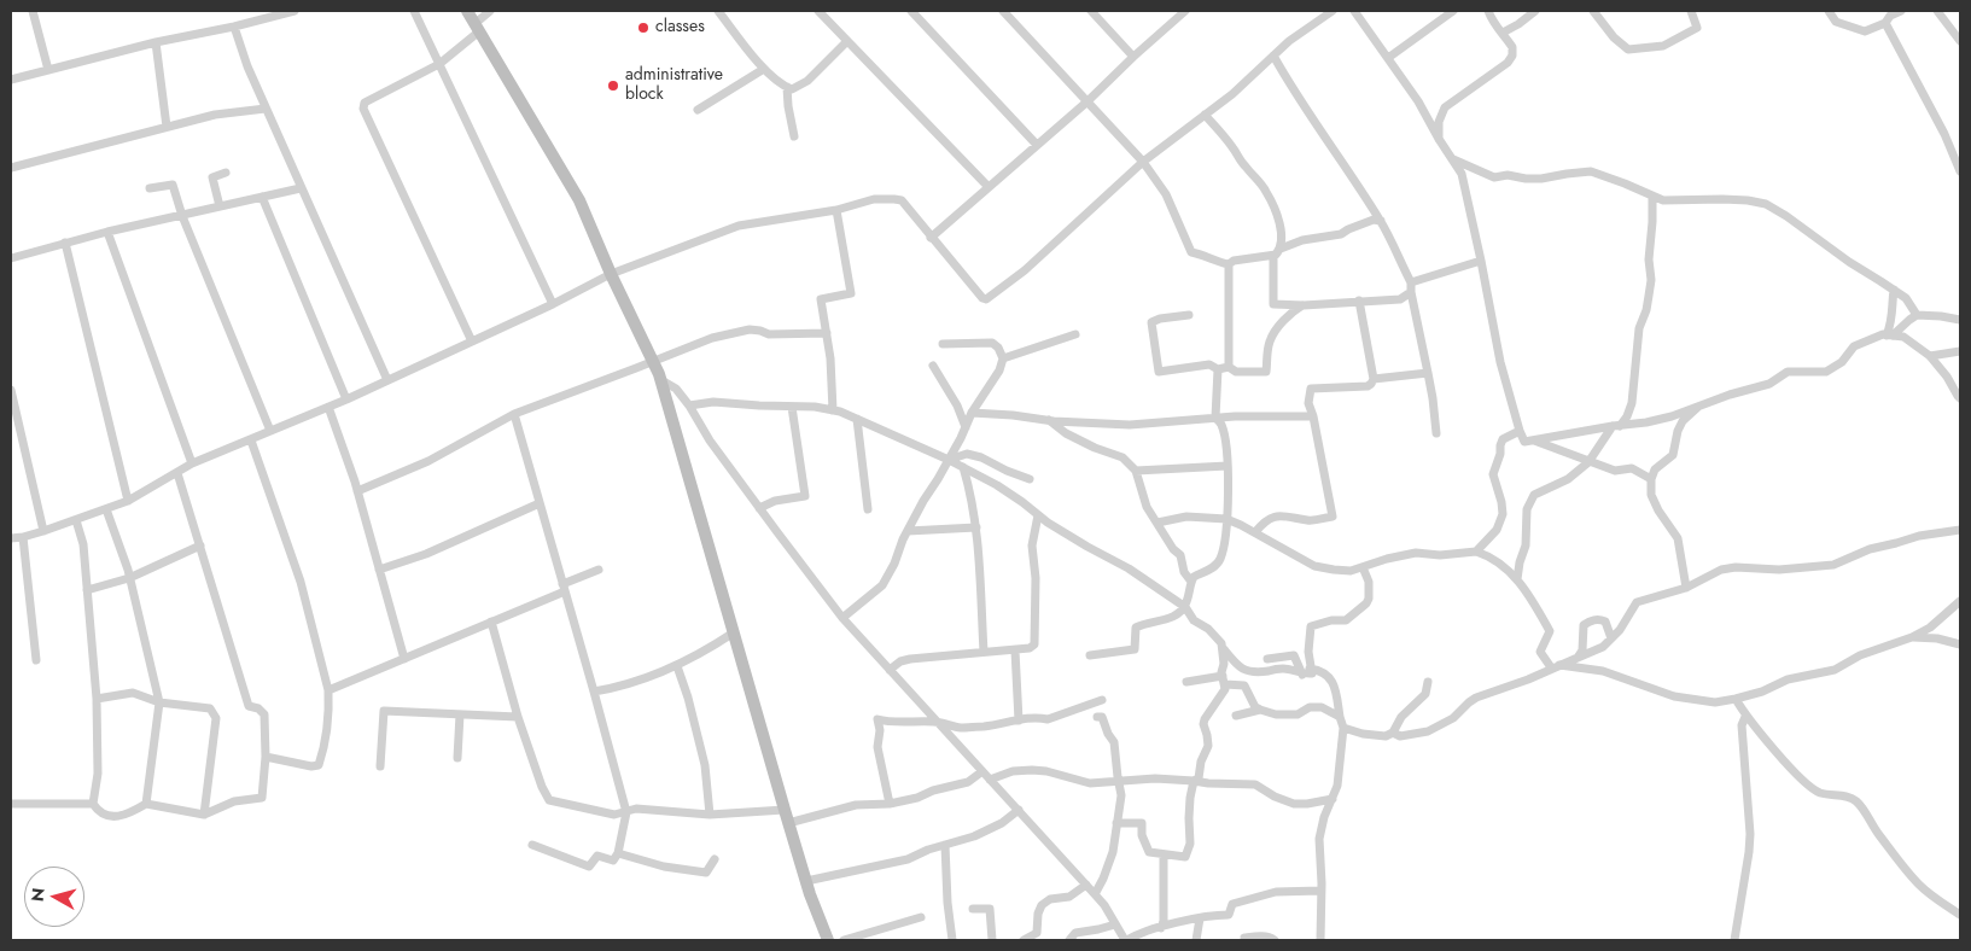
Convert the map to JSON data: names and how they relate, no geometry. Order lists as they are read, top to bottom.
{
  "places": ["classes", "administrative block"],
  "north": "left"
}
